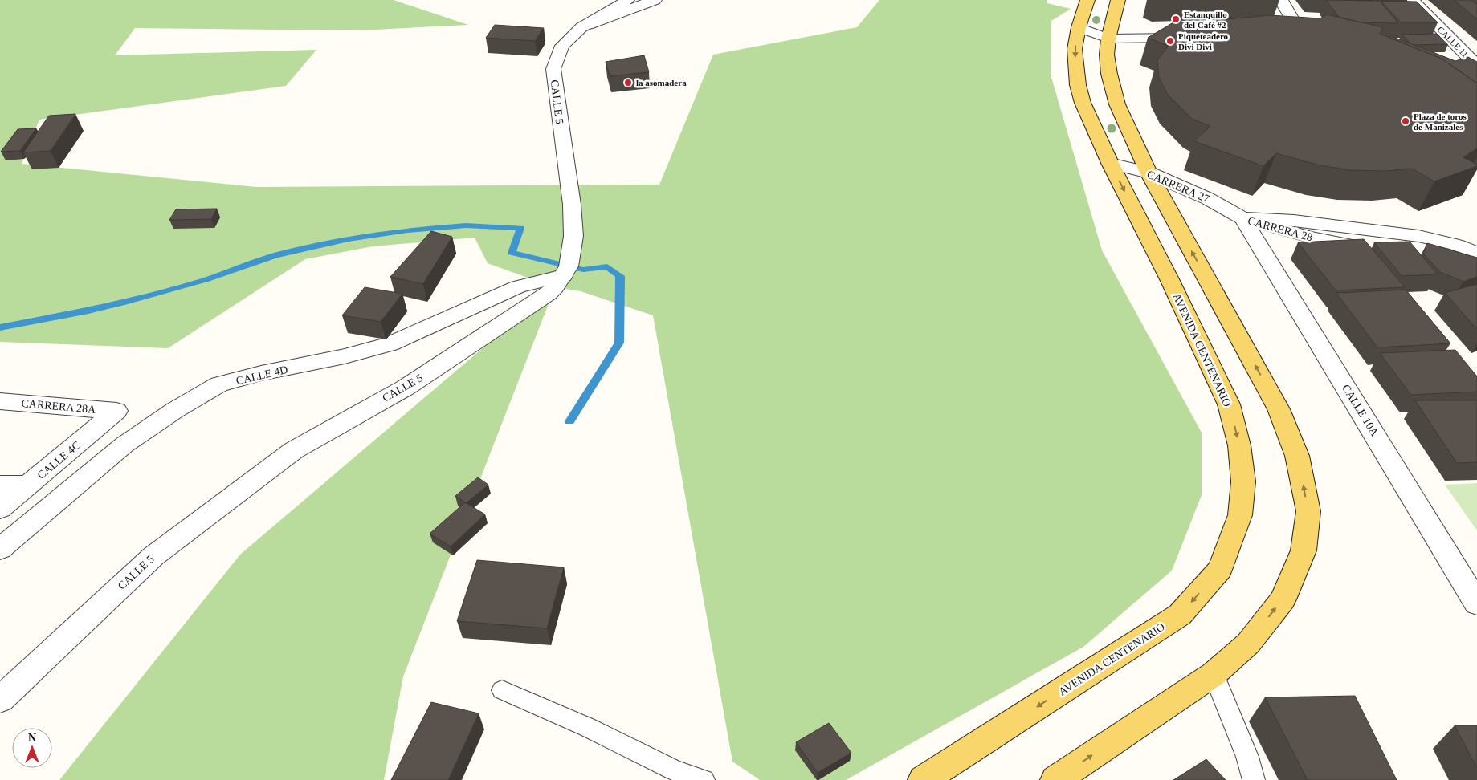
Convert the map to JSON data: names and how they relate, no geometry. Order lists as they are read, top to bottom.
{
  "streets": {
    "main road": ["AVENIDA CENTENARIO"],
    "street": [
      "CALLE 11",
      "CALLE 5",
      "CARRERA 27",
      "CARRERA 28",
      "CALLE 4D",
      "CARRERA 28A",
      "CALLE 10A",
      "CALLE 4C"
    ]
  },
  "crossings": [
    ["CALLE 5", "CALLE 4D"],
    ["CARRERA 27", "CARRERA 28"],
    ["CARRERA 27", "AVENIDA CENTENARIO"],
    ["CARRERA 27", "CALLE 10A"],
    ["CARRERA 28", "CALLE 10A"],
    ["CARRERA 28A", "CALLE 4C"]
  ],
  "one_way": ["AVENIDA CENTENARIO"],
  "places": [
    "Estanquillo del Café #2",
    "Piqueteadero Divi Divi",
    "la asomadera",
    "Plaza de toros de Manizales"
  ],
  "north": "top"
}
